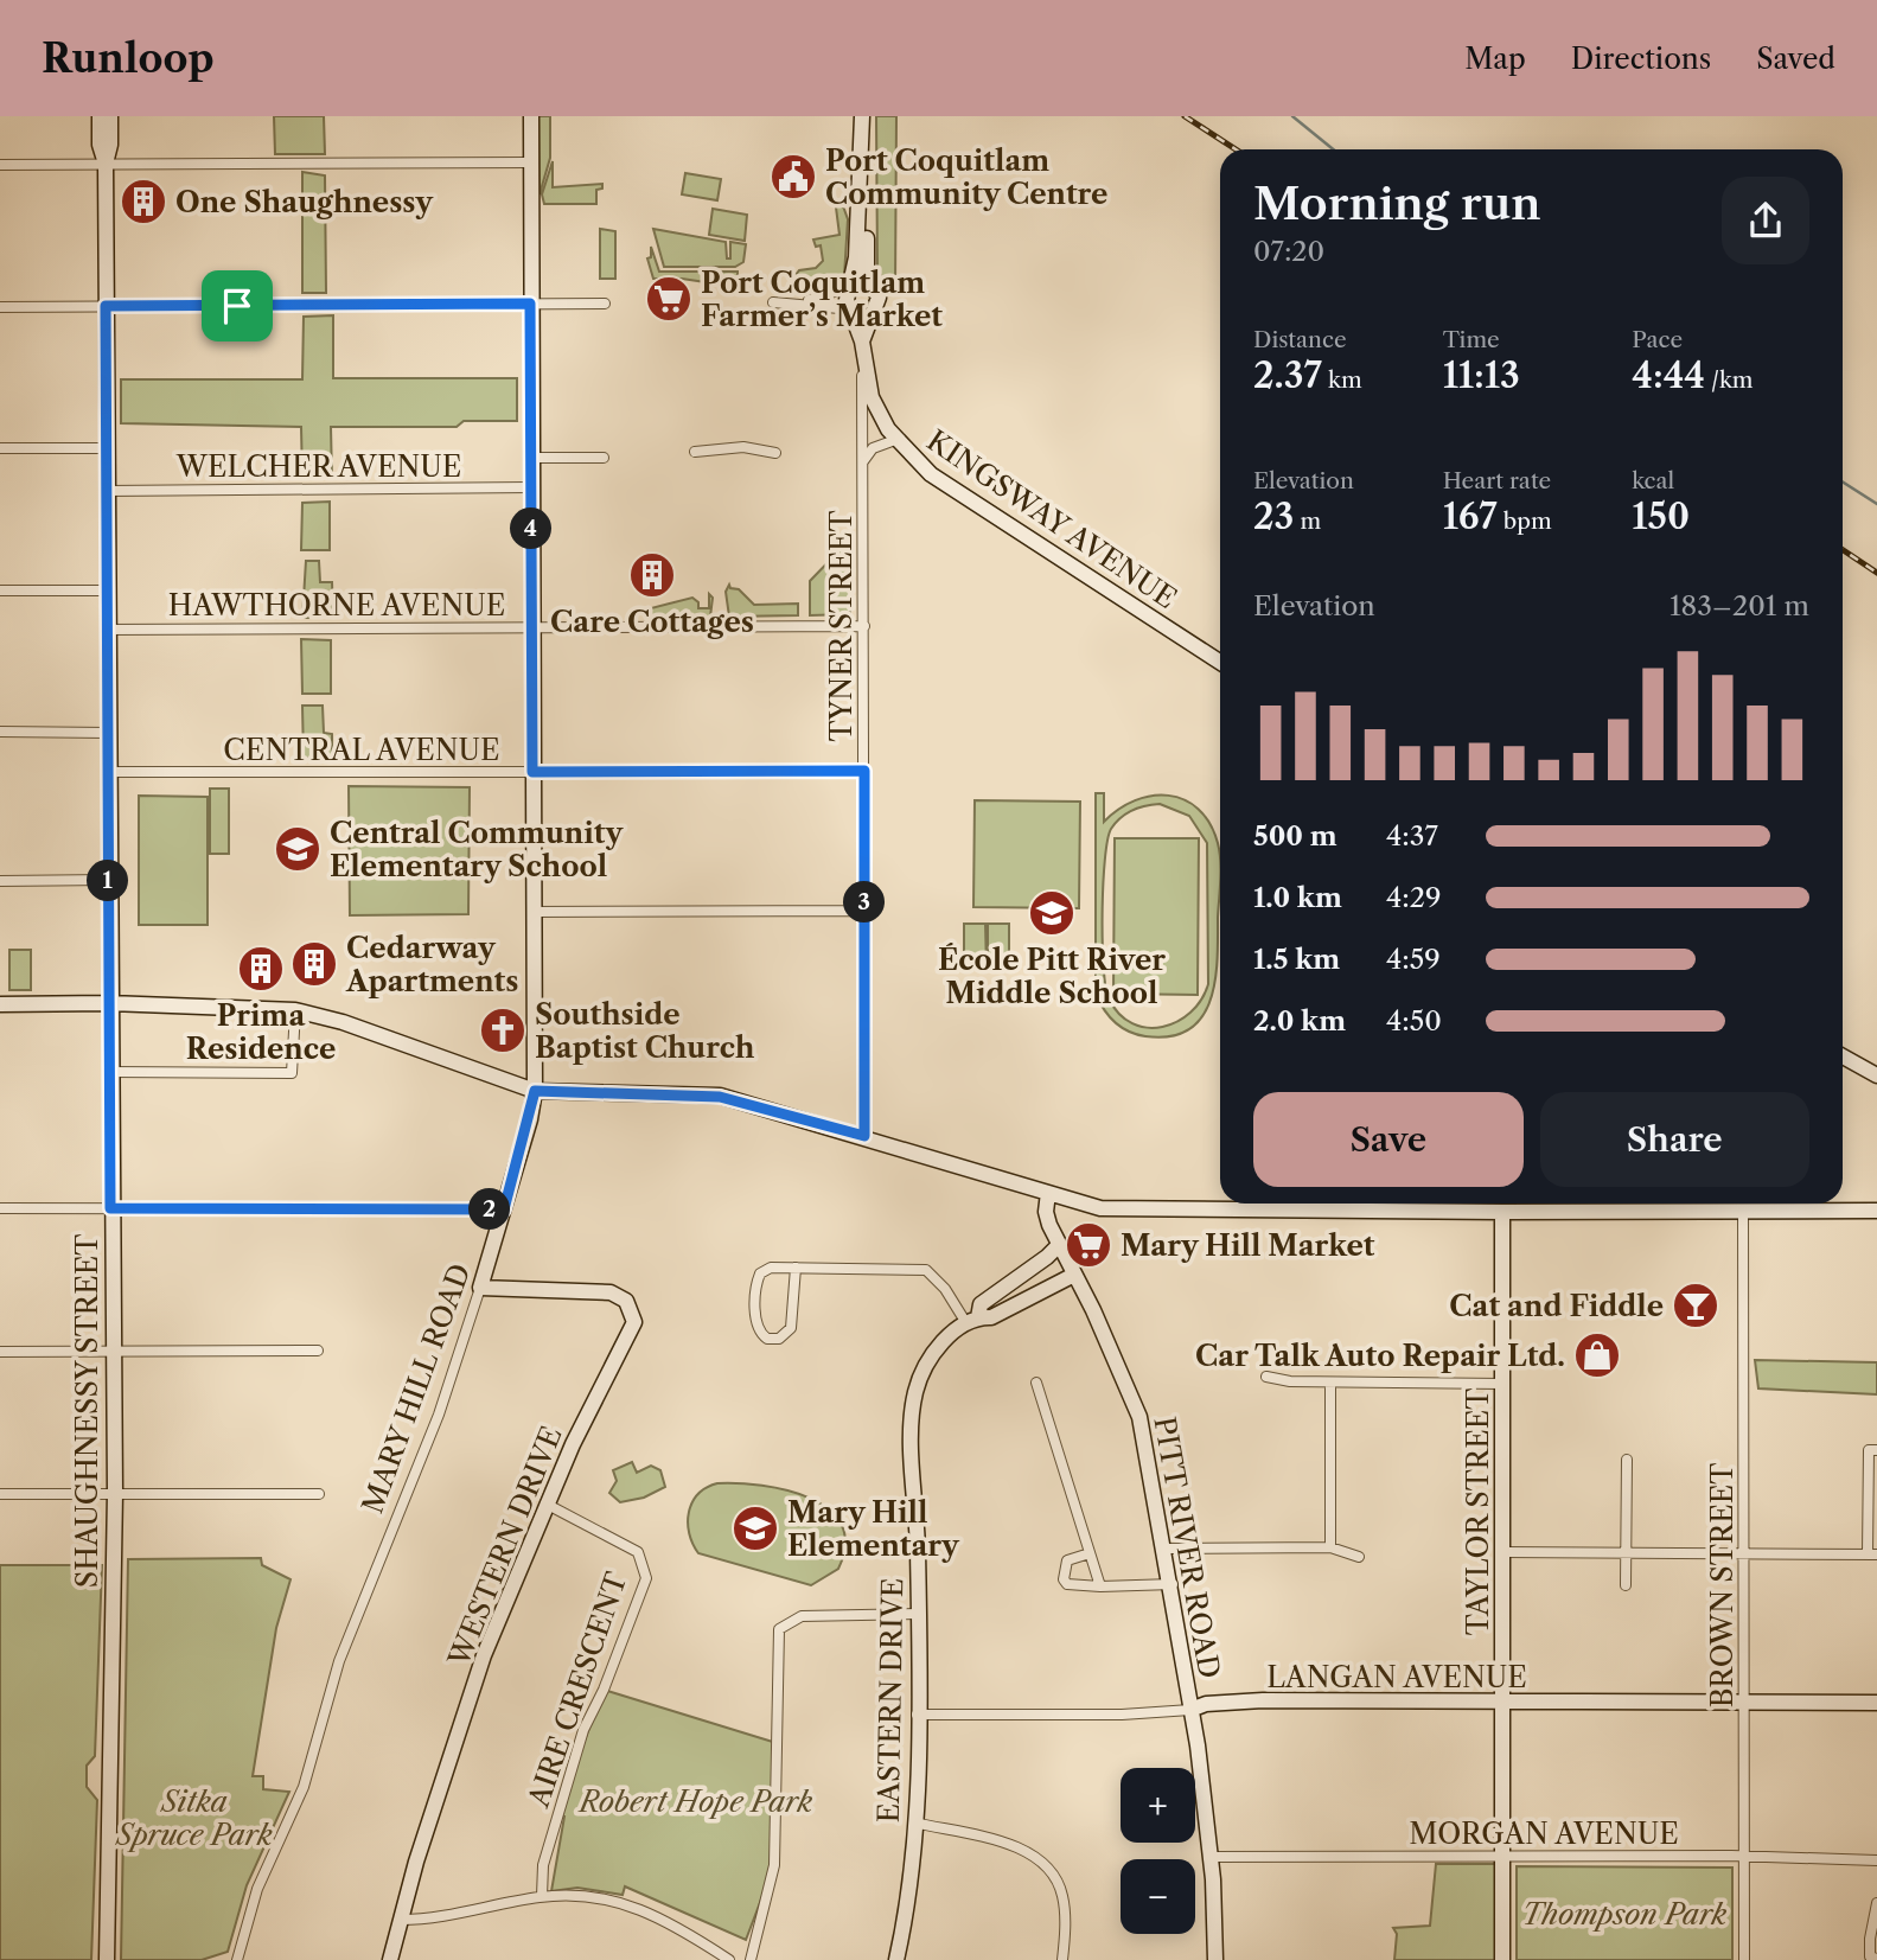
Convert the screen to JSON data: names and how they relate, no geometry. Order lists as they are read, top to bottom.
{
  "streets": {
    "main road": [
      "KINGSWAY AVENUE",
      "MARY HILL ROAD",
      "SHAUGHNESSY STREET",
      "TAYLOR STREET",
      "WESTERN DRIVE",
      "PITT RIVER ROAD",
      "LANGAN AVENUE",
      "EASTERN DRIVE"
    ],
    "street": [
      "WELCHER AVENUE",
      "HAWTHORNE AVENUE",
      "TYNER STREET",
      "CENTRAL AVENUE",
      "BROWN STREET",
      "AIRE CRESCENT",
      "MORGAN AVENUE"
    ]
  },
  "crossings": [
    ["WELCHER AVENUE", "MARY HILL ROAD"],
    ["WELCHER AVENUE", "SHAUGHNESSY STREET"],
    ["KINGSWAY AVENUE", "TYNER STREET"],
    ["HAWTHORNE AVENUE", "TYNER STREET"],
    ["HAWTHORNE AVENUE", "MARY HILL ROAD"],
    ["HAWTHORNE AVENUE", "SHAUGHNESSY STREET"],
    ["TYNER STREET", "CENTRAL AVENUE"],
    ["CENTRAL AVENUE", "MARY HILL ROAD"],
    ["CENTRAL AVENUE", "SHAUGHNESSY STREET"],
    ["MARY HILL ROAD", "WESTERN DRIVE"],
    ["TAYLOR STREET", "LANGAN AVENUE"],
    ["TAYLOR STREET", "MORGAN AVENUE"],
    ["WESTERN DRIVE", "AIRE CRESCENT"],
    ["PITT RIVER ROAD", "LANGAN AVENUE"],
    ["PITT RIVER ROAD", "EASTERN DRIVE"],
    ["PITT RIVER ROAD", "MORGAN AVENUE"],
    ["BROWN STREET", "LANGAN AVENUE"],
    ["BROWN STREET", "MORGAN AVENUE"],
    ["LANGAN AVENUE", "EASTERN DRIVE"]
  ],
  "parks": ["Sitka Spruce Park", "Robert Hope Park", "Thompson Park"],
  "places": {
    "public building": ["Port Coquitlam Community Centre"],
    "building": [
      "One Shaughnessy",
      "Care Cottages",
      "Cedarway Apartments",
      "Prima Residence"
    ],
    "supermarket": ["Port Coquitlam Farmer’s Market", "Mary Hill Market"],
    "school or university": ["Central Community Elementary School", "École Pitt River Middle School", "Mary Hill Elementary"],
    "church": ["Southside Baptist Church"],
    "bar": ["Cat and Fiddle"],
    "shop": ["Car Talk Auto Repair Ltd."]
  },
  "page": {
    "header": "Runloop",
    "nav": ["Map", "Directions", "Saved"],
    "heading": ["Morning run", "07:20"],
    "stats": [
      ["Distance", "2.37 km"],
      ["Time", "11:13"],
      ["Pace", "4:44 /km"],
      ["Elevation", "23 m"],
      ["Heart rate", "167 bpm"],
      ["kcal", "150"]
    ],
    "pins": [
      "4",
      "1",
      "3",
      "2"
    ],
    "chart": ["Elevation", "183–201 m"],
    "list": [
      {
        "name": "500 m",
        "note": "4:37"
      },
      {
        "name": "1.0 km",
        "note": "4:29"
      },
      {
        "name": "1.5 km",
        "note": "4:59"
      },
      {
        "name": "2.0 km",
        "note": "4:50"
      }
    ],
    "buttons": ["Save", "Share"],
    "map_buttons": ["+", "−"]
  }
}
